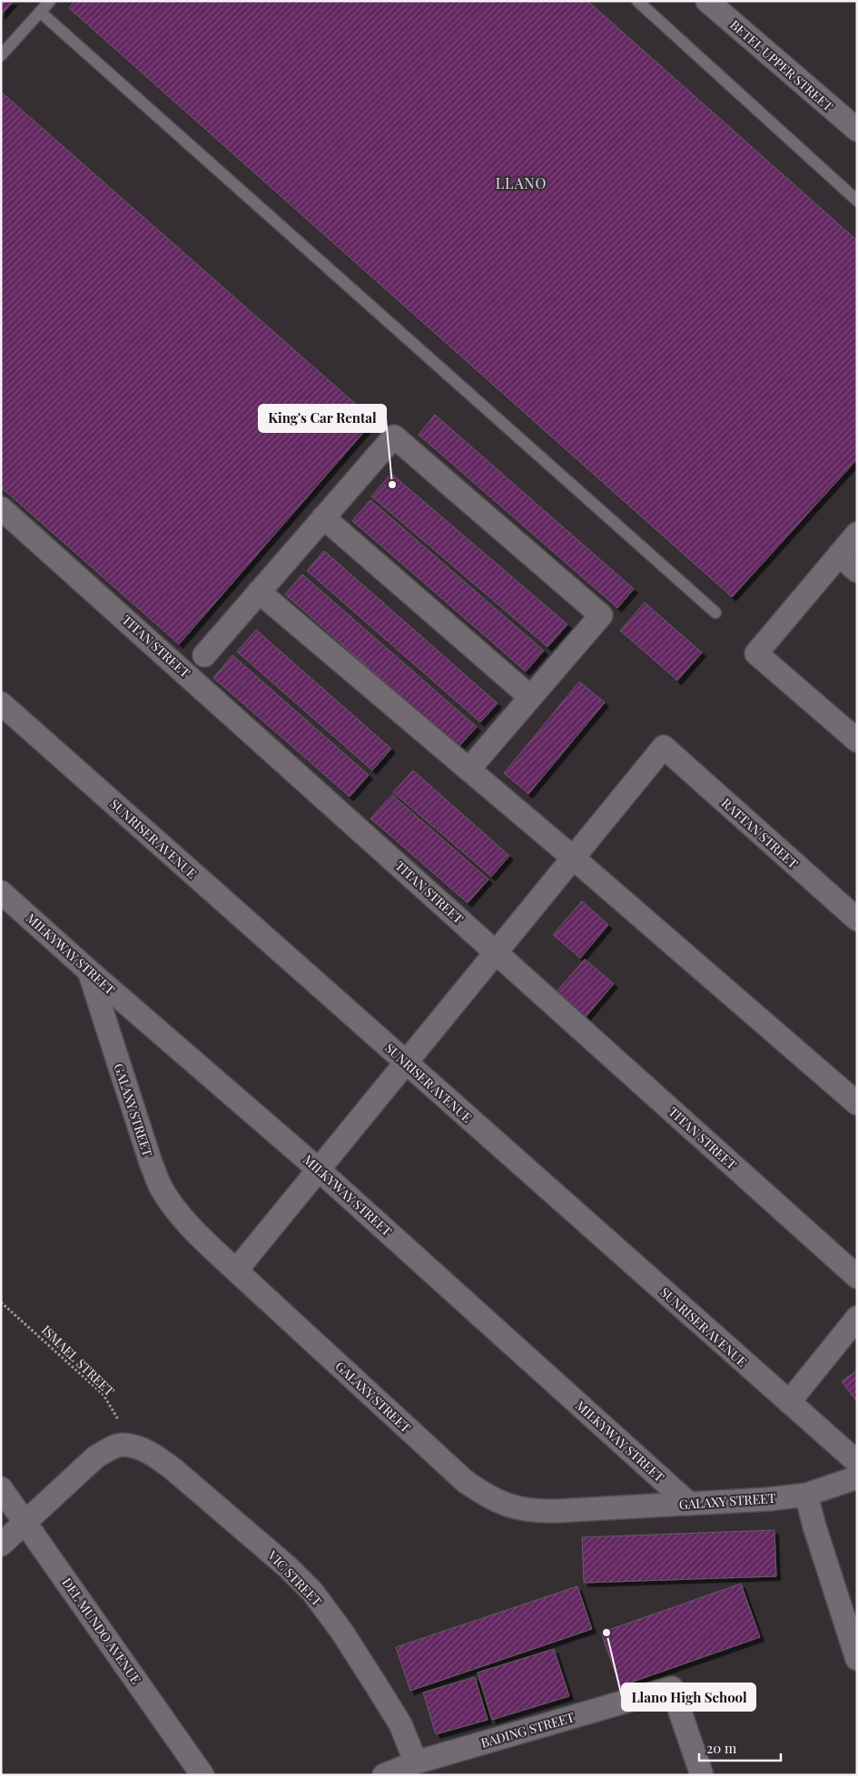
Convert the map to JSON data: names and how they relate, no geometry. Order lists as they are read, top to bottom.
{
  "streets": {
    "street": [
      "BETEL UPPER STREET",
      "TITAN STREET",
      "RATTAN STREET",
      "SUNRISER AVENUE",
      "MILKYWAY STREET",
      "GALAXY STREET",
      "VIC STREET",
      "DEL MUNDO AVENUE",
      "BADING STREET"
    ],
    "path": ["ISMAEL STREET"]
  },
  "crossings": [
    ["MILKYWAY STREET", "GALAXY STREET"],
    ["ISMAEL STREET", "VIC STREET"],
    ["VIC STREET", "BADING STREET"]
  ],
  "districts": ["LLANO"],
  "places": ["King's Car Rental", "Llano High School"],
  "scale_bar": "20 m"
}
